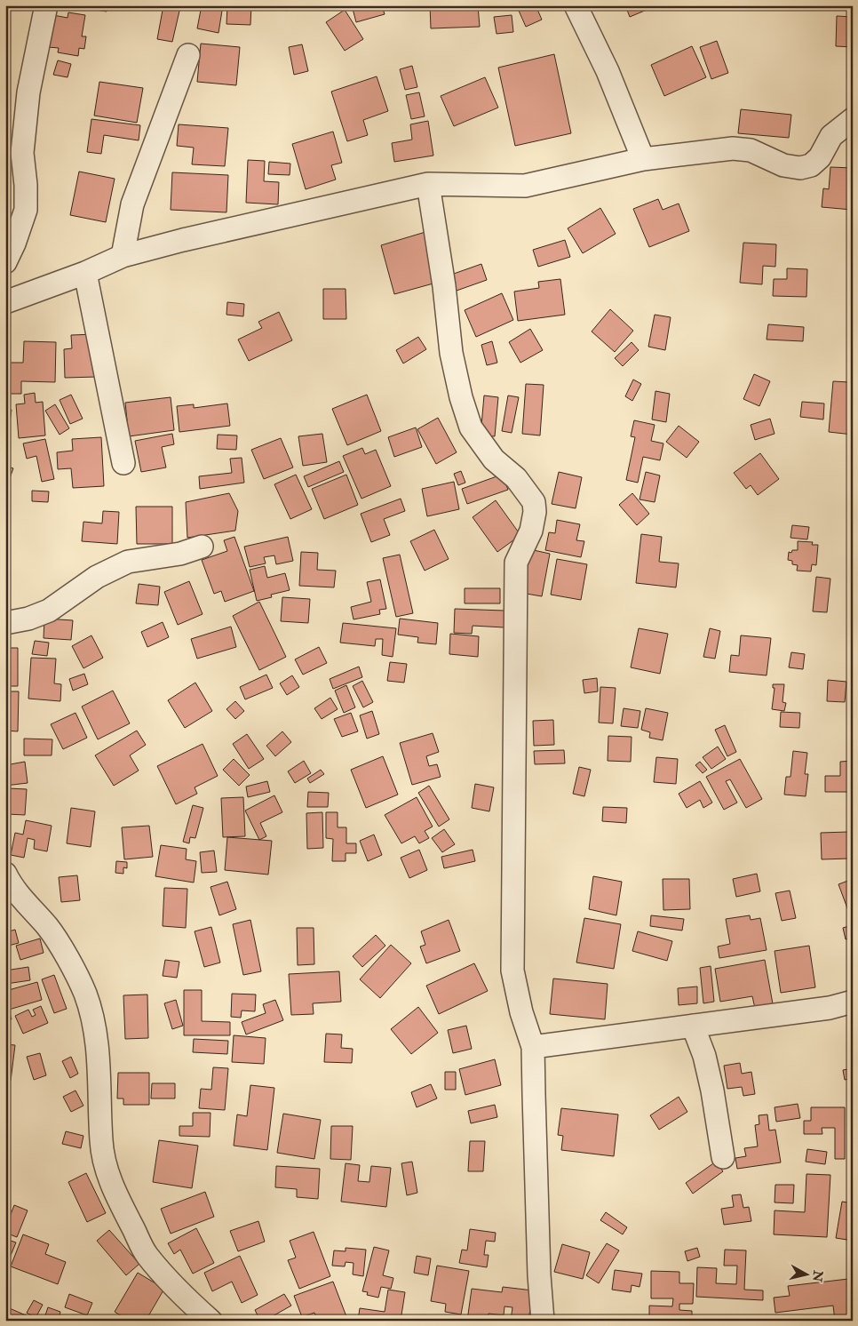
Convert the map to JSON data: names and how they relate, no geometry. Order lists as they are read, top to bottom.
{
  "north": "right"
}
